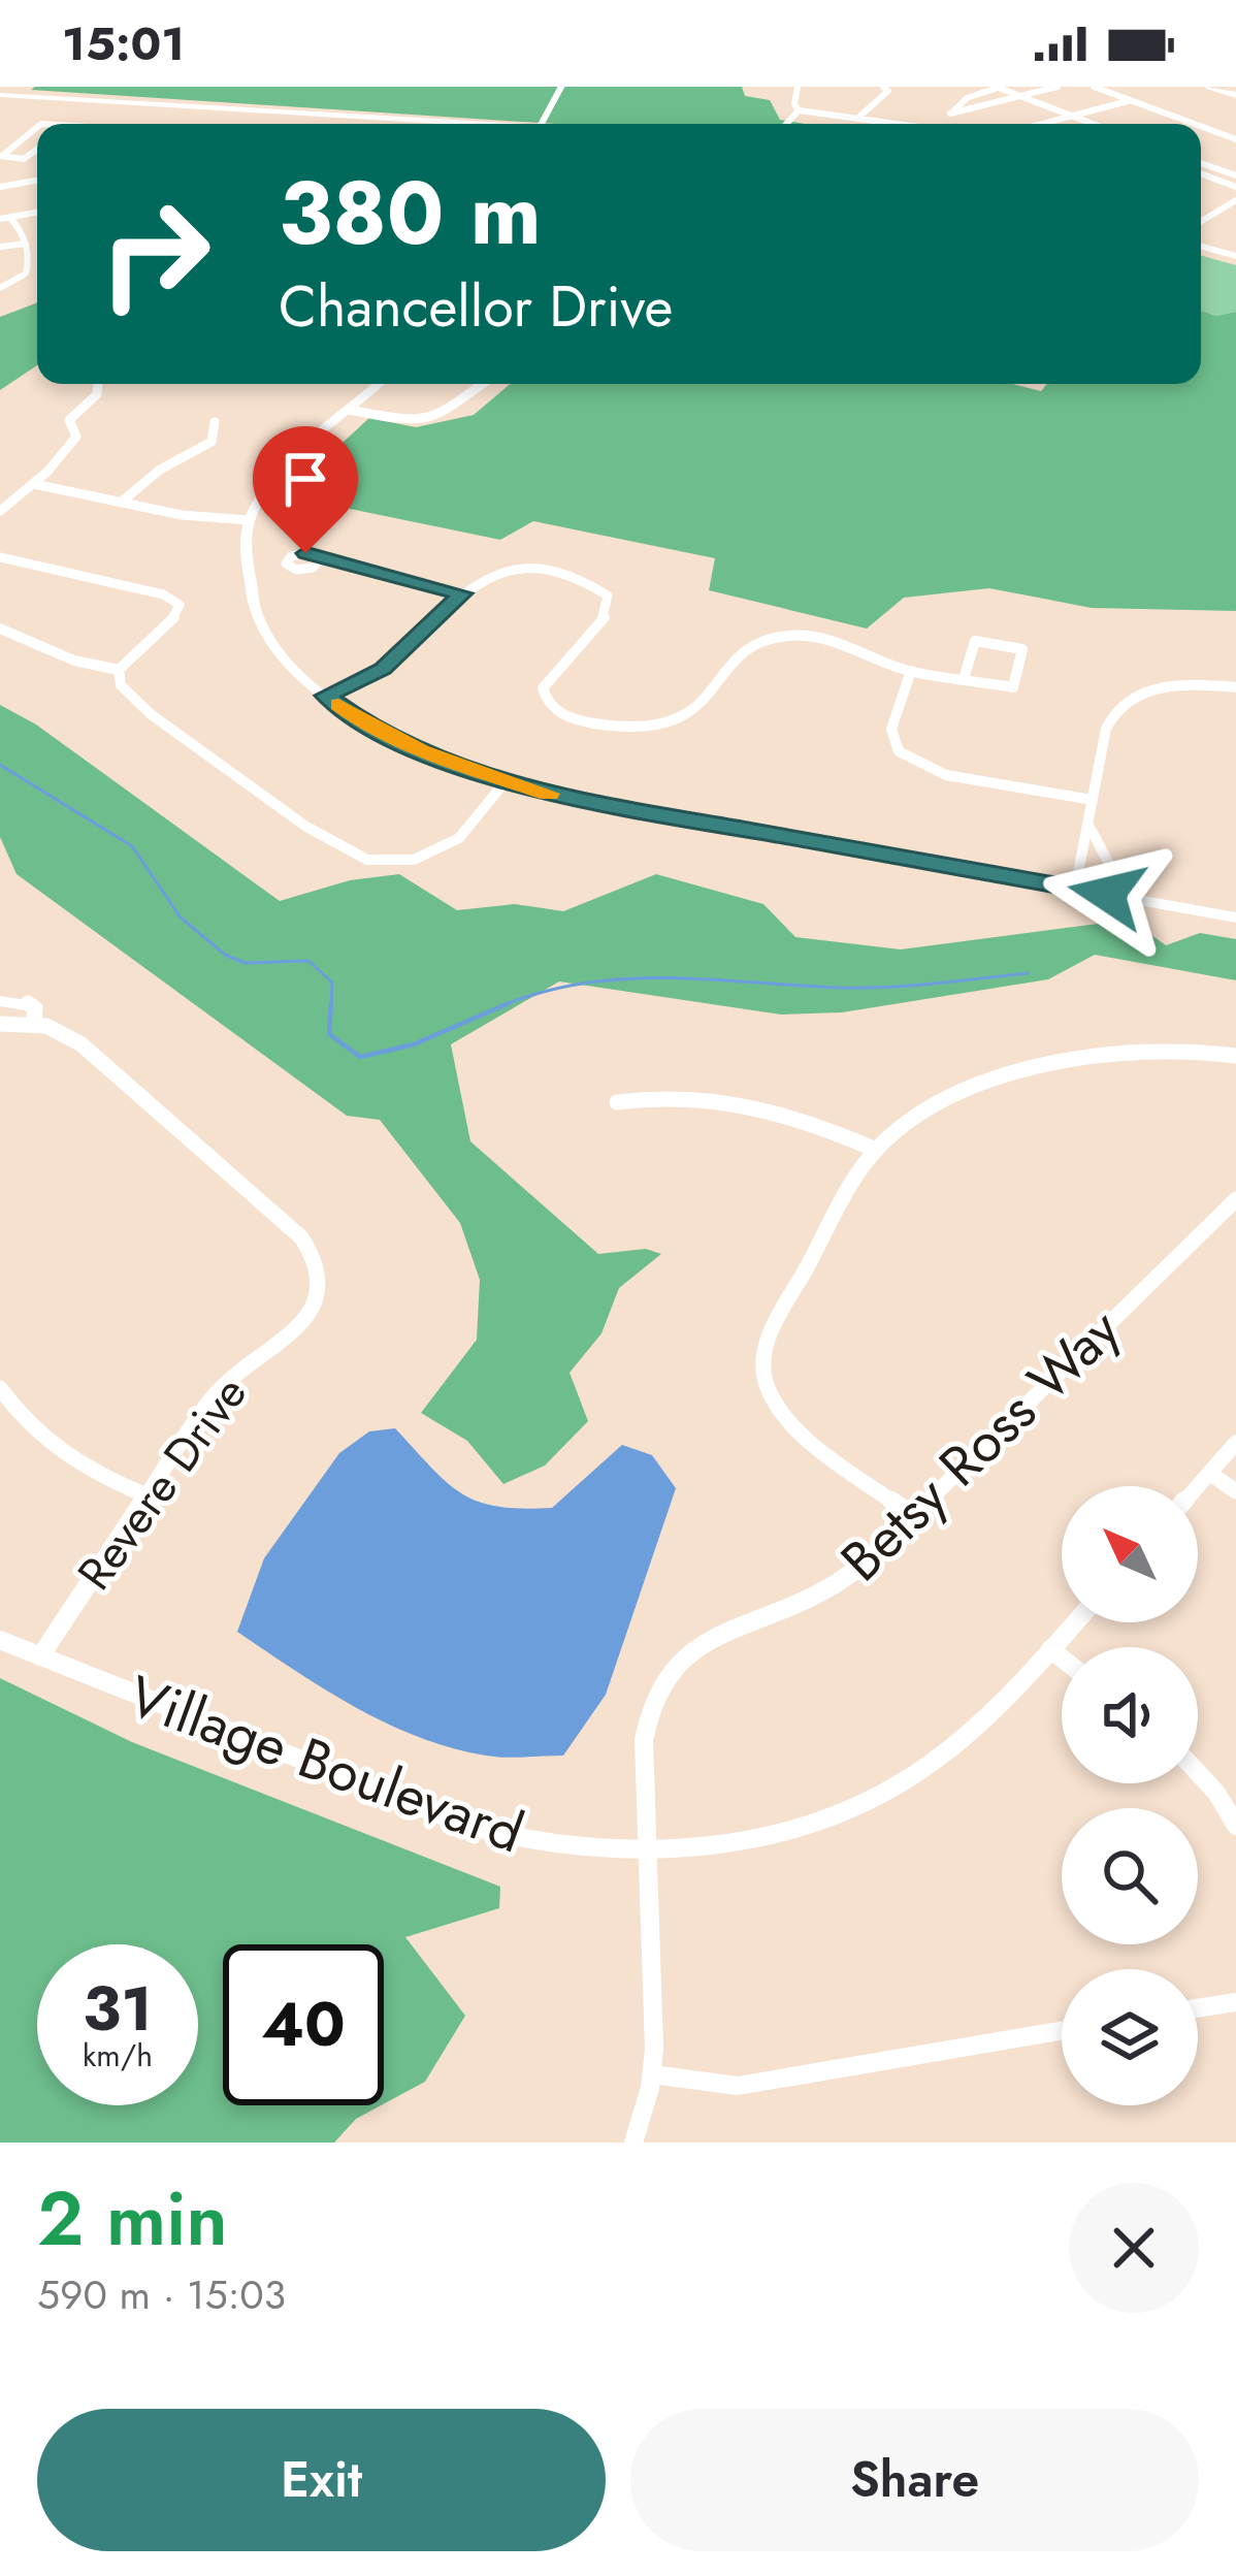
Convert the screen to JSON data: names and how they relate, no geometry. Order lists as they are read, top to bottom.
{
  "streets": {
    "street": ["Betsy Ross Way", "Revere Drive", "Village Boulevard"]
  },
  "crossings": [
    ["Betsy Ross Way", "Village Boulevard"],
    ["Revere Drive", "Village Boulevard"]
  ],
  "north": "top left",
  "page": {
    "status": "15:01",
    "turn": ["380 m", "Chancellor Drive"],
    "speed": "31 km/h",
    "limit": "40",
    "heading": ["2 min", "590 m · 15:03"],
    "buttons": ["Exit", "Share"]
  }
}
